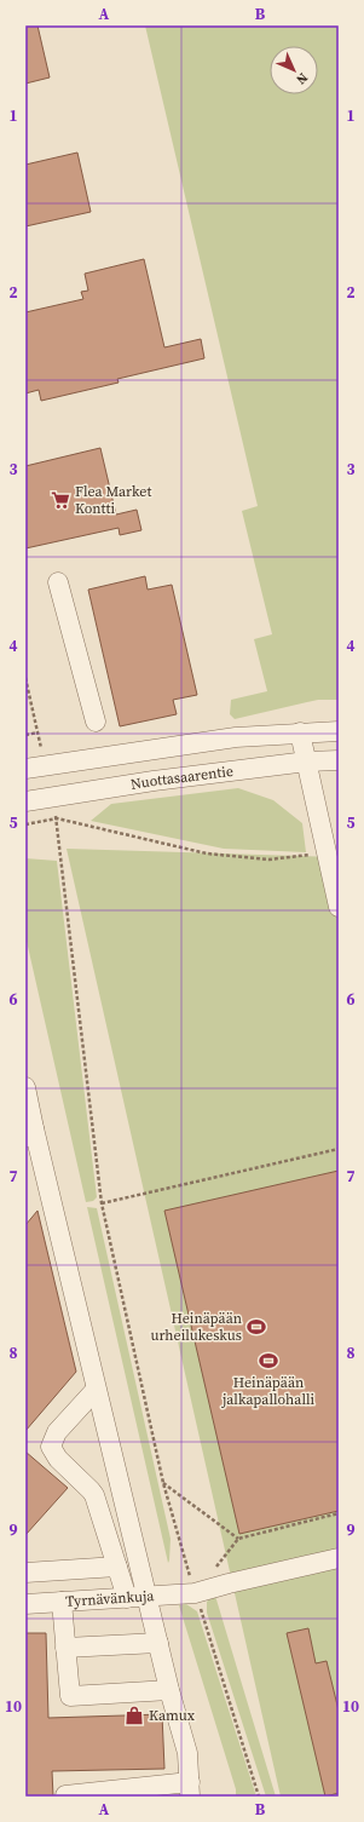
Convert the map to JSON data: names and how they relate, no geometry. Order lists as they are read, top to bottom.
{
  "streets": {
    "street": ["Nuottasaarentie", "Tyrnävänkuja"]
  },
  "places": {
    "supermarket": ["Flea Market Kontti"],
    "sports": ["Heinäpään urheilukeskus", "Heinäpään jalkapallohalli"],
    "shop": ["Kamux"]
  },
  "north": "bottom right",
  "grid": {
    "columns": ["A", "B"],
    "rows": [
      "1",
      "2",
      "3",
      "4",
      "5",
      "6",
      "7",
      "8",
      "9",
      "10"
    ]
  }
}
